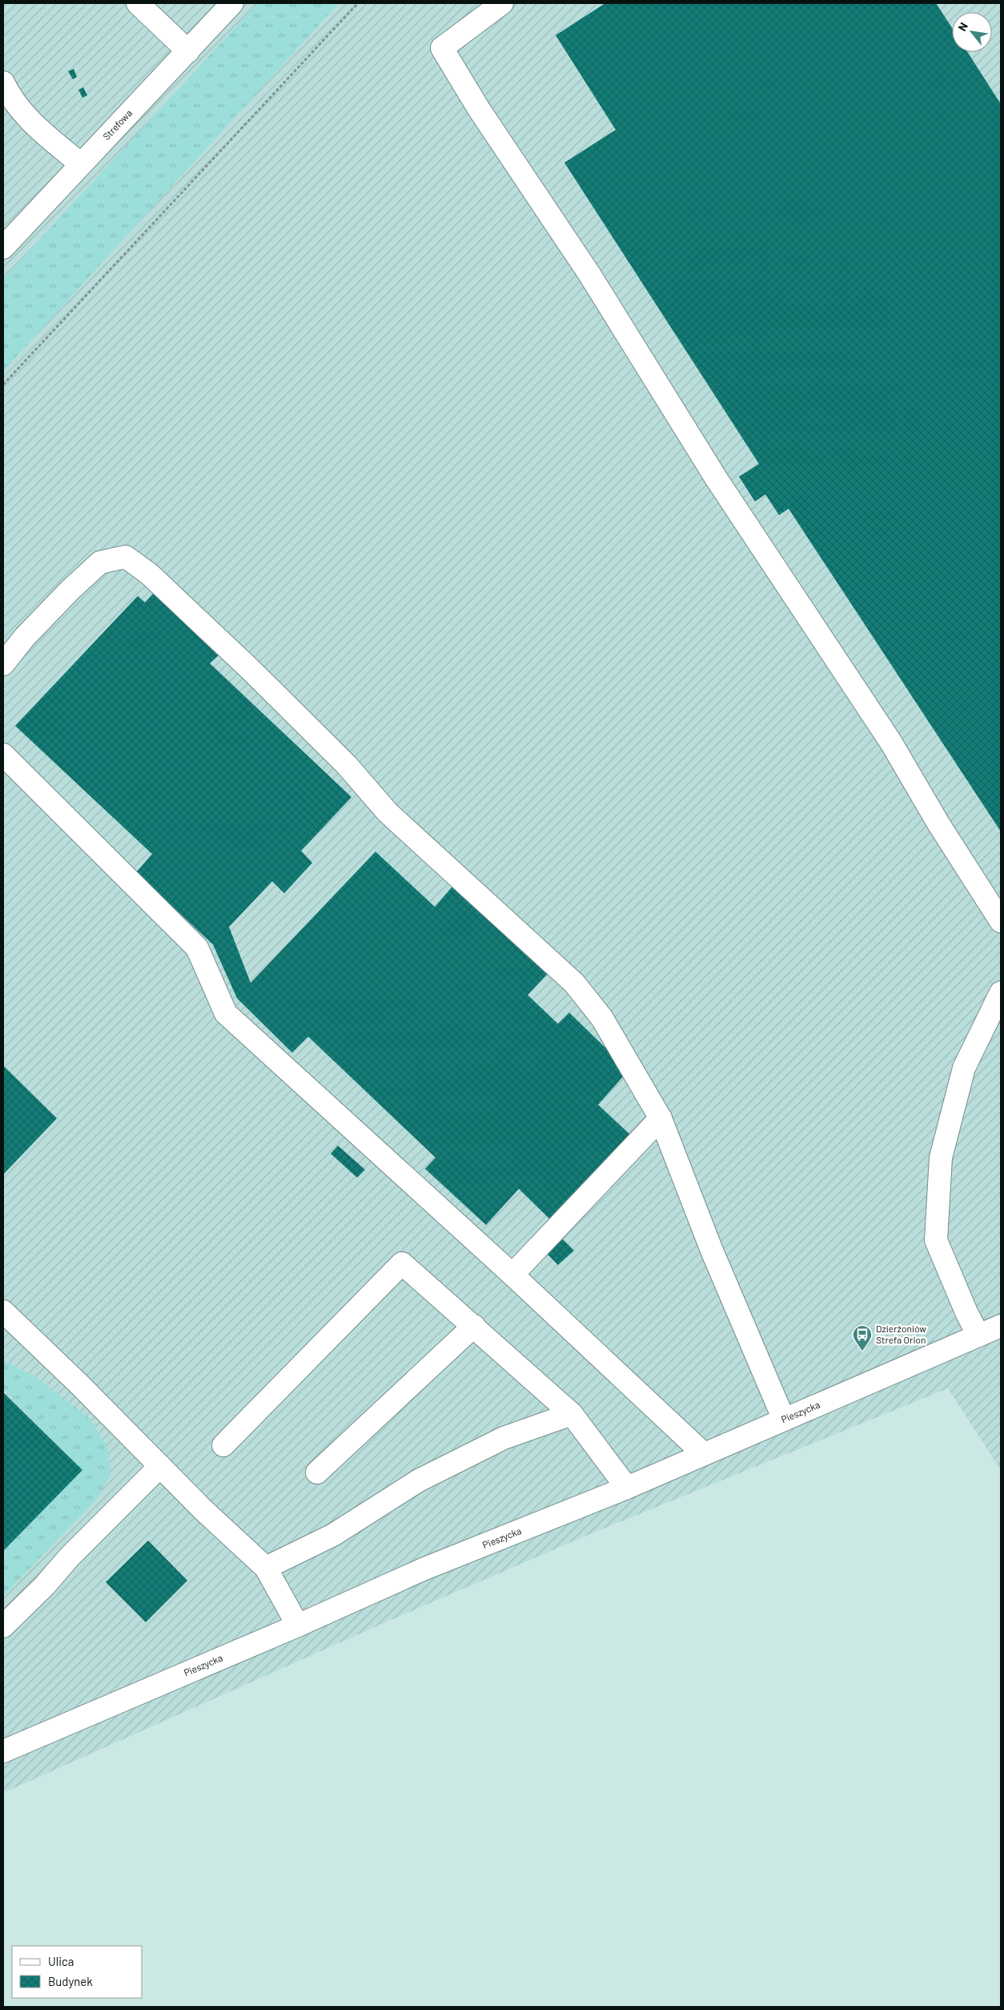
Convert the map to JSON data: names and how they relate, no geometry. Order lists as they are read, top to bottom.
{
  "streets": {
    "street": ["Strefowa", "Pieszycka"]
  },
  "places": {
    "bus stop": ["Dzierżoniów Strefa Orion"]
  },
  "legend": ["Ulica", "Budynek"],
  "north": "top left"
}
